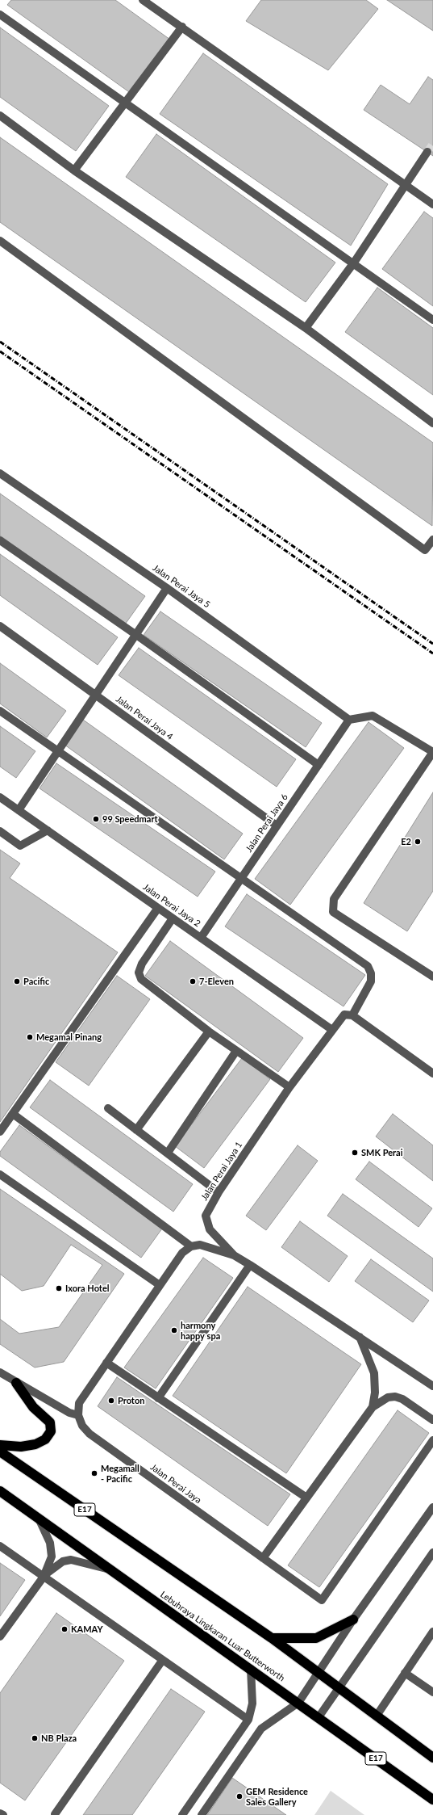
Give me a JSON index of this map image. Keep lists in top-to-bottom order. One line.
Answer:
{"streets":{"highway":["E17","Lebuhraya Lingkaran Luar Butterworth"],"street":["Jalan Perai Jaya 5","Jalan Perai Jaya 4","Jalan Perai Jaya 6","Jalan Perai Jaya 2","Jalan Perai Jaya 1","Jalan Perai Jaya"]},"crossings":[["Jalan Perai Jaya 5","Jalan Perai Jaya 6"],["Jalan Perai Jaya 4","Jalan Perai Jaya 6"],["Jalan Perai Jaya 6","Jalan Perai Jaya 2"],["Jalan Perai Jaya 2","Jalan Perai Jaya 1"]],"places":["99 Speedmart","E2","Pacific","7-Eleven","Megamal Pinang","SMK Perai","Ixora Hotel","harmony happy spa","Proton","Megamall - Pacific","KAMAY","NB Plaza","GEM Residence Sales Gallery"]}
